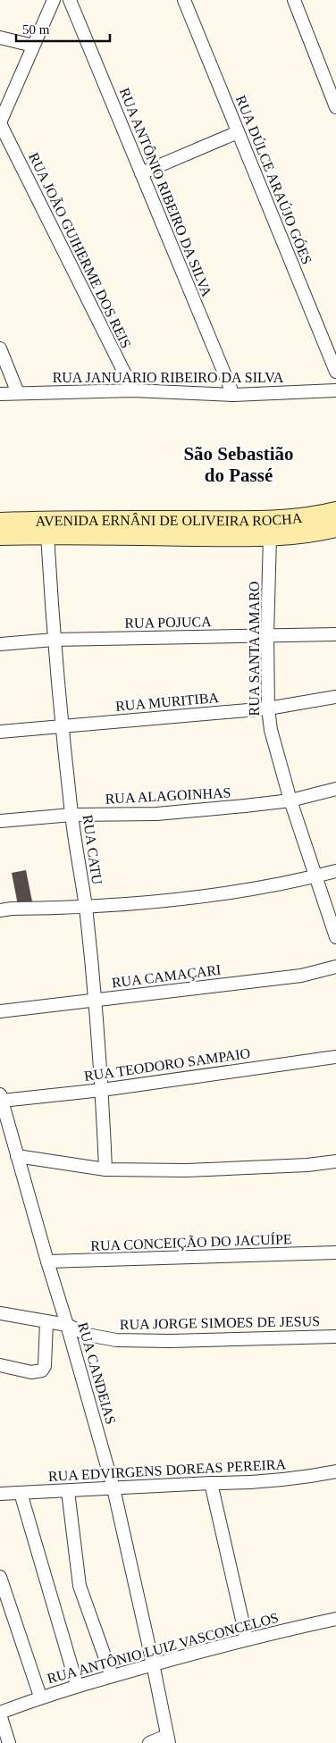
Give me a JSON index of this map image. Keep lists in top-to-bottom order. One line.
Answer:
{"streets":{"main road":["AVENIDA ERNÂNI DE OLIVEIRA ROCHA"],"street":["RUA DÚLCE ARAÚJO GÓES","RUA ANTÔNIO RIBEIRO DA SILVA","RUA JOÃO GUIHERME DOS REIS","RUA JANUARIO RIBEIRO DA SILVA","RUA POJUCA","RUA SANTA AMARO","RUA MURITIBA","RUA ALAGOINHAS","RUA CATU","RUA CAMAÇARI","RUA TEODORO SAMPAIO","RUA CONCEIÇÃO DO JACUÍPE","RUA JORGE SIMOES DE JESUS","RUA CANDEIAS","RUA EDVIRGENS DOREAS PEREIRA","RUA ANTÔNIO LUIZ VASCONCELOS"]},"crossings":[["RUA ANTÔNIO RIBEIRO DA SILVA","RUA JANUARIO RIBEIRO DA SILVA"],["RUA JOÃO GUIHERME DOS REIS","RUA JANUARIO RIBEIRO DA SILVA"],["AVENIDA ERNÂNI DE OLIVEIRA ROCHA","RUA SANTA AMARO"],["AVENIDA ERNÂNI DE OLIVEIRA ROCHA","RUA CATU"],["RUA POJUCA","RUA SANTA AMARO"],["RUA POJUCA","RUA CATU"],["RUA SANTA AMARO","RUA MURITIBA"],["RUA SANTA AMARO","RUA ALAGOINHAS"],["RUA MURITIBA","RUA CATU"],["RUA ALAGOINHAS","RUA CATU"],["RUA CATU","RUA CAMAÇARI"],["RUA CATU","RUA TEODORO SAMPAIO"],["RUA TEODORO SAMPAIO","RUA CANDEIAS"],["RUA CONCEIÇÃO DO JACUÍPE","RUA CANDEIAS"],["RUA JORGE SIMOES DE JESUS","RUA CANDEIAS"],["RUA CANDEIAS","RUA EDVIRGENS DOREAS PEREIRA"],["RUA CANDEIAS","RUA ANTÔNIO LUIZ VASCONCELOS"]],"districts":["São Sebastião do Passé"],"scale_bar":"50 m"}
